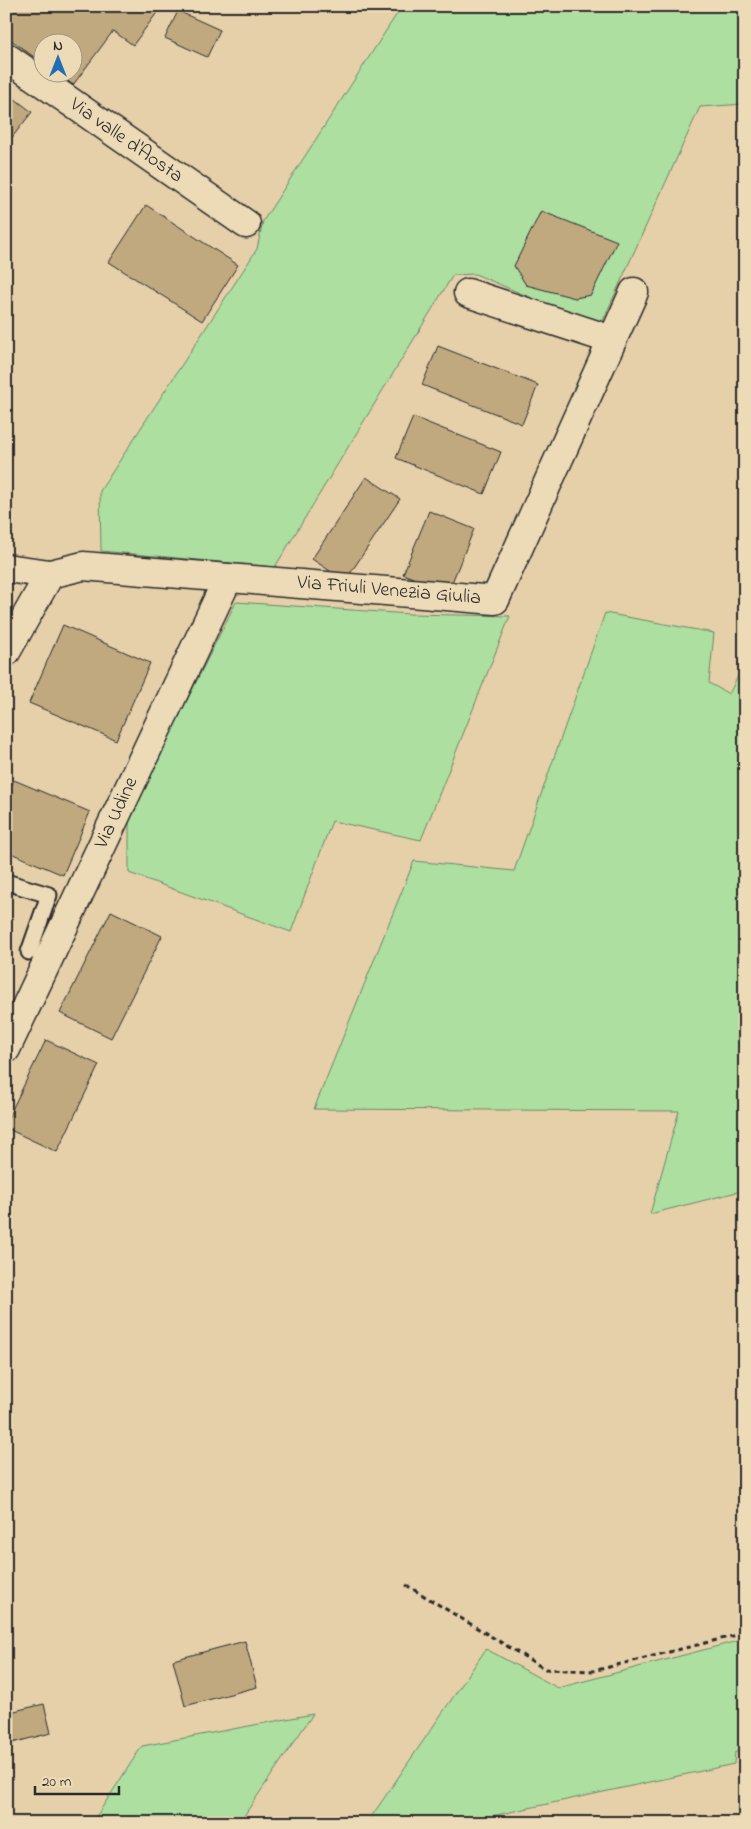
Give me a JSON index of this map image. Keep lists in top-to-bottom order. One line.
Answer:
{"streets":{"street":["Via valle d'Aosta","Via Friuli Venezia Giulia","Via Udine"]},"crossings":[["Via Friuli Venezia Giulia","Via Udine"]],"scale_bar":"20 m","north":"top"}
